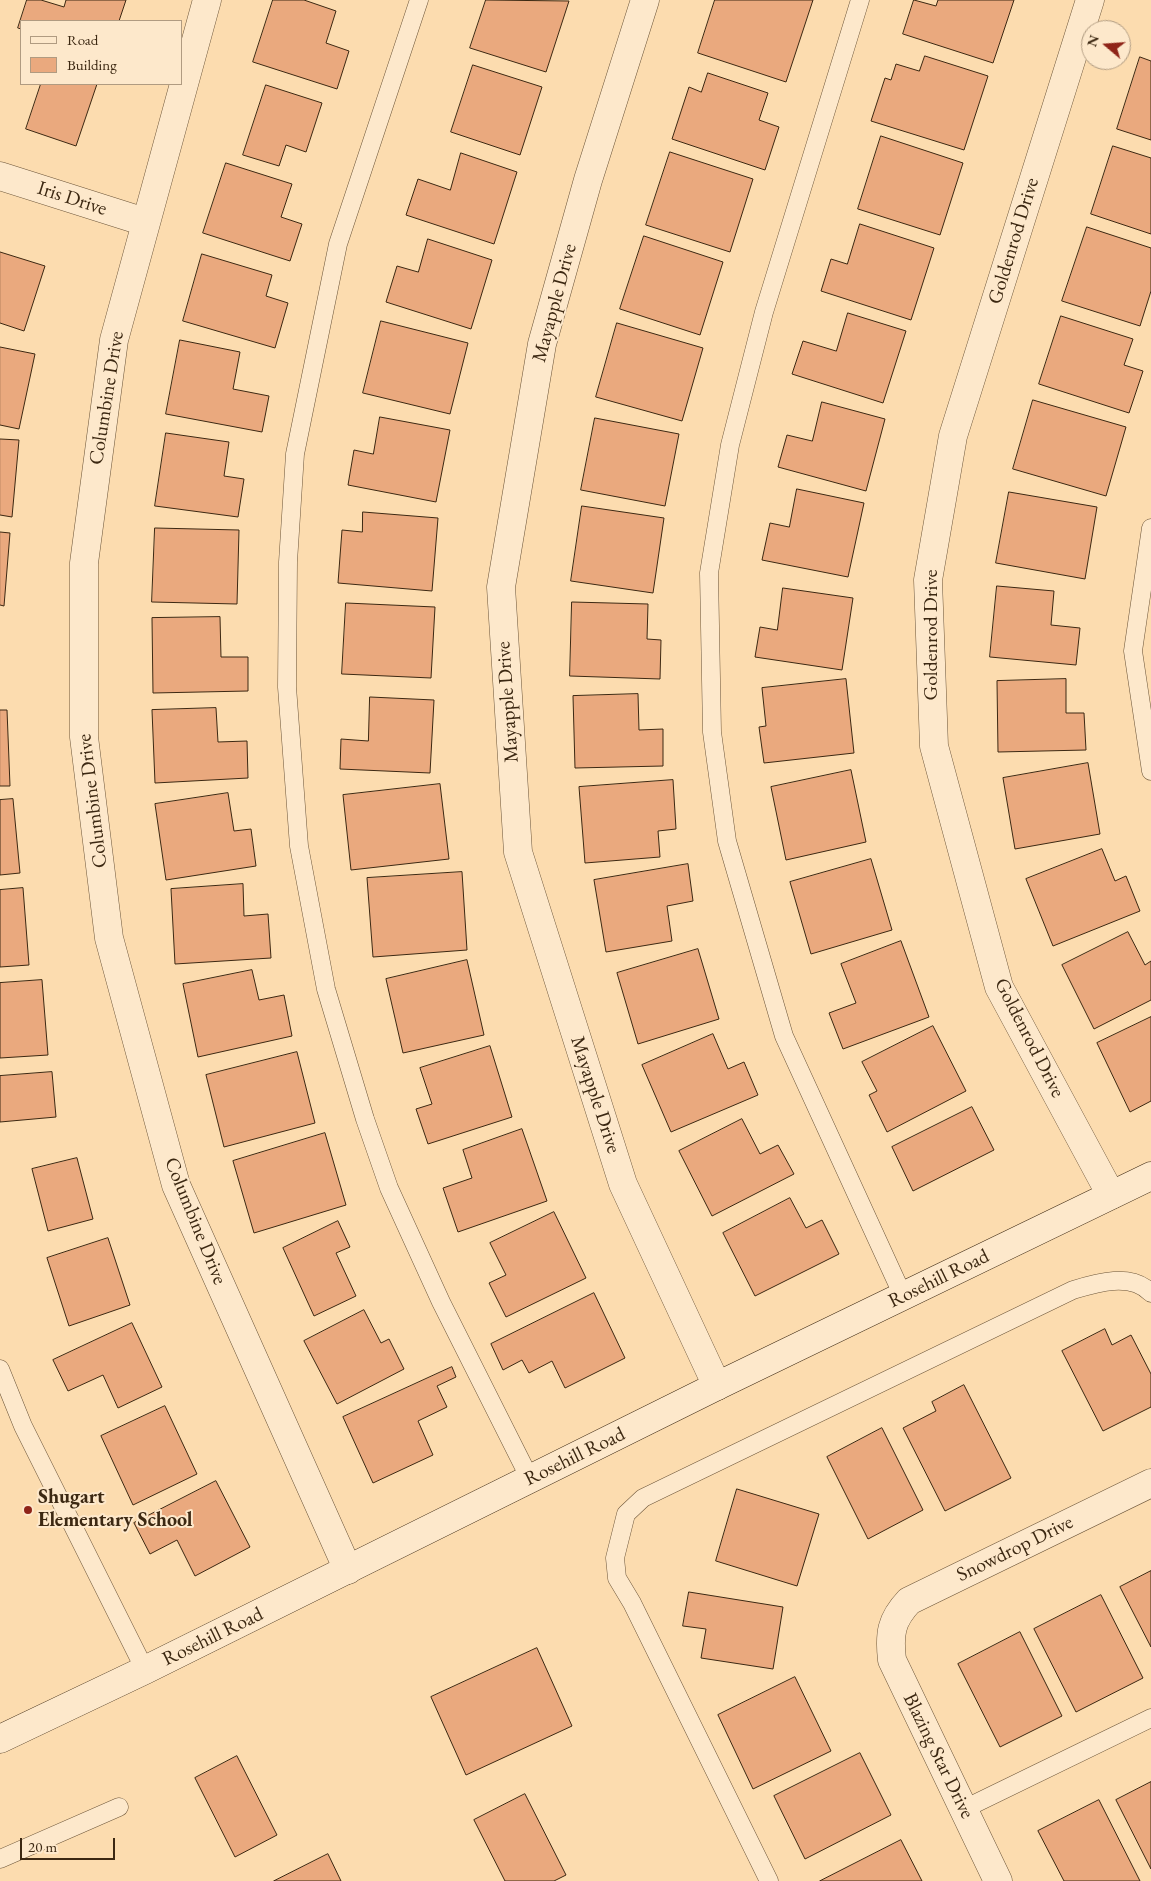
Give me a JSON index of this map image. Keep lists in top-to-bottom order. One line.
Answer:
{"streets":{"street":["Iris Drive","Goldenrod Drive","Mayapple Drive","Columbine Drive","Rosehill Road","Snowdrop Drive","Blazing Star Drive"]},"crossings":[["Iris Drive","Columbine Drive"],["Goldenrod Drive","Rosehill Road"],["Mayapple Drive","Rosehill Road"],["Columbine Drive","Rosehill Road"],["Snowdrop Drive","Blazing Star Drive"]],"places":["Shugart Elementary School"],"legend":["Road","Building"],"scale_bar":"20 m","north":"left"}
